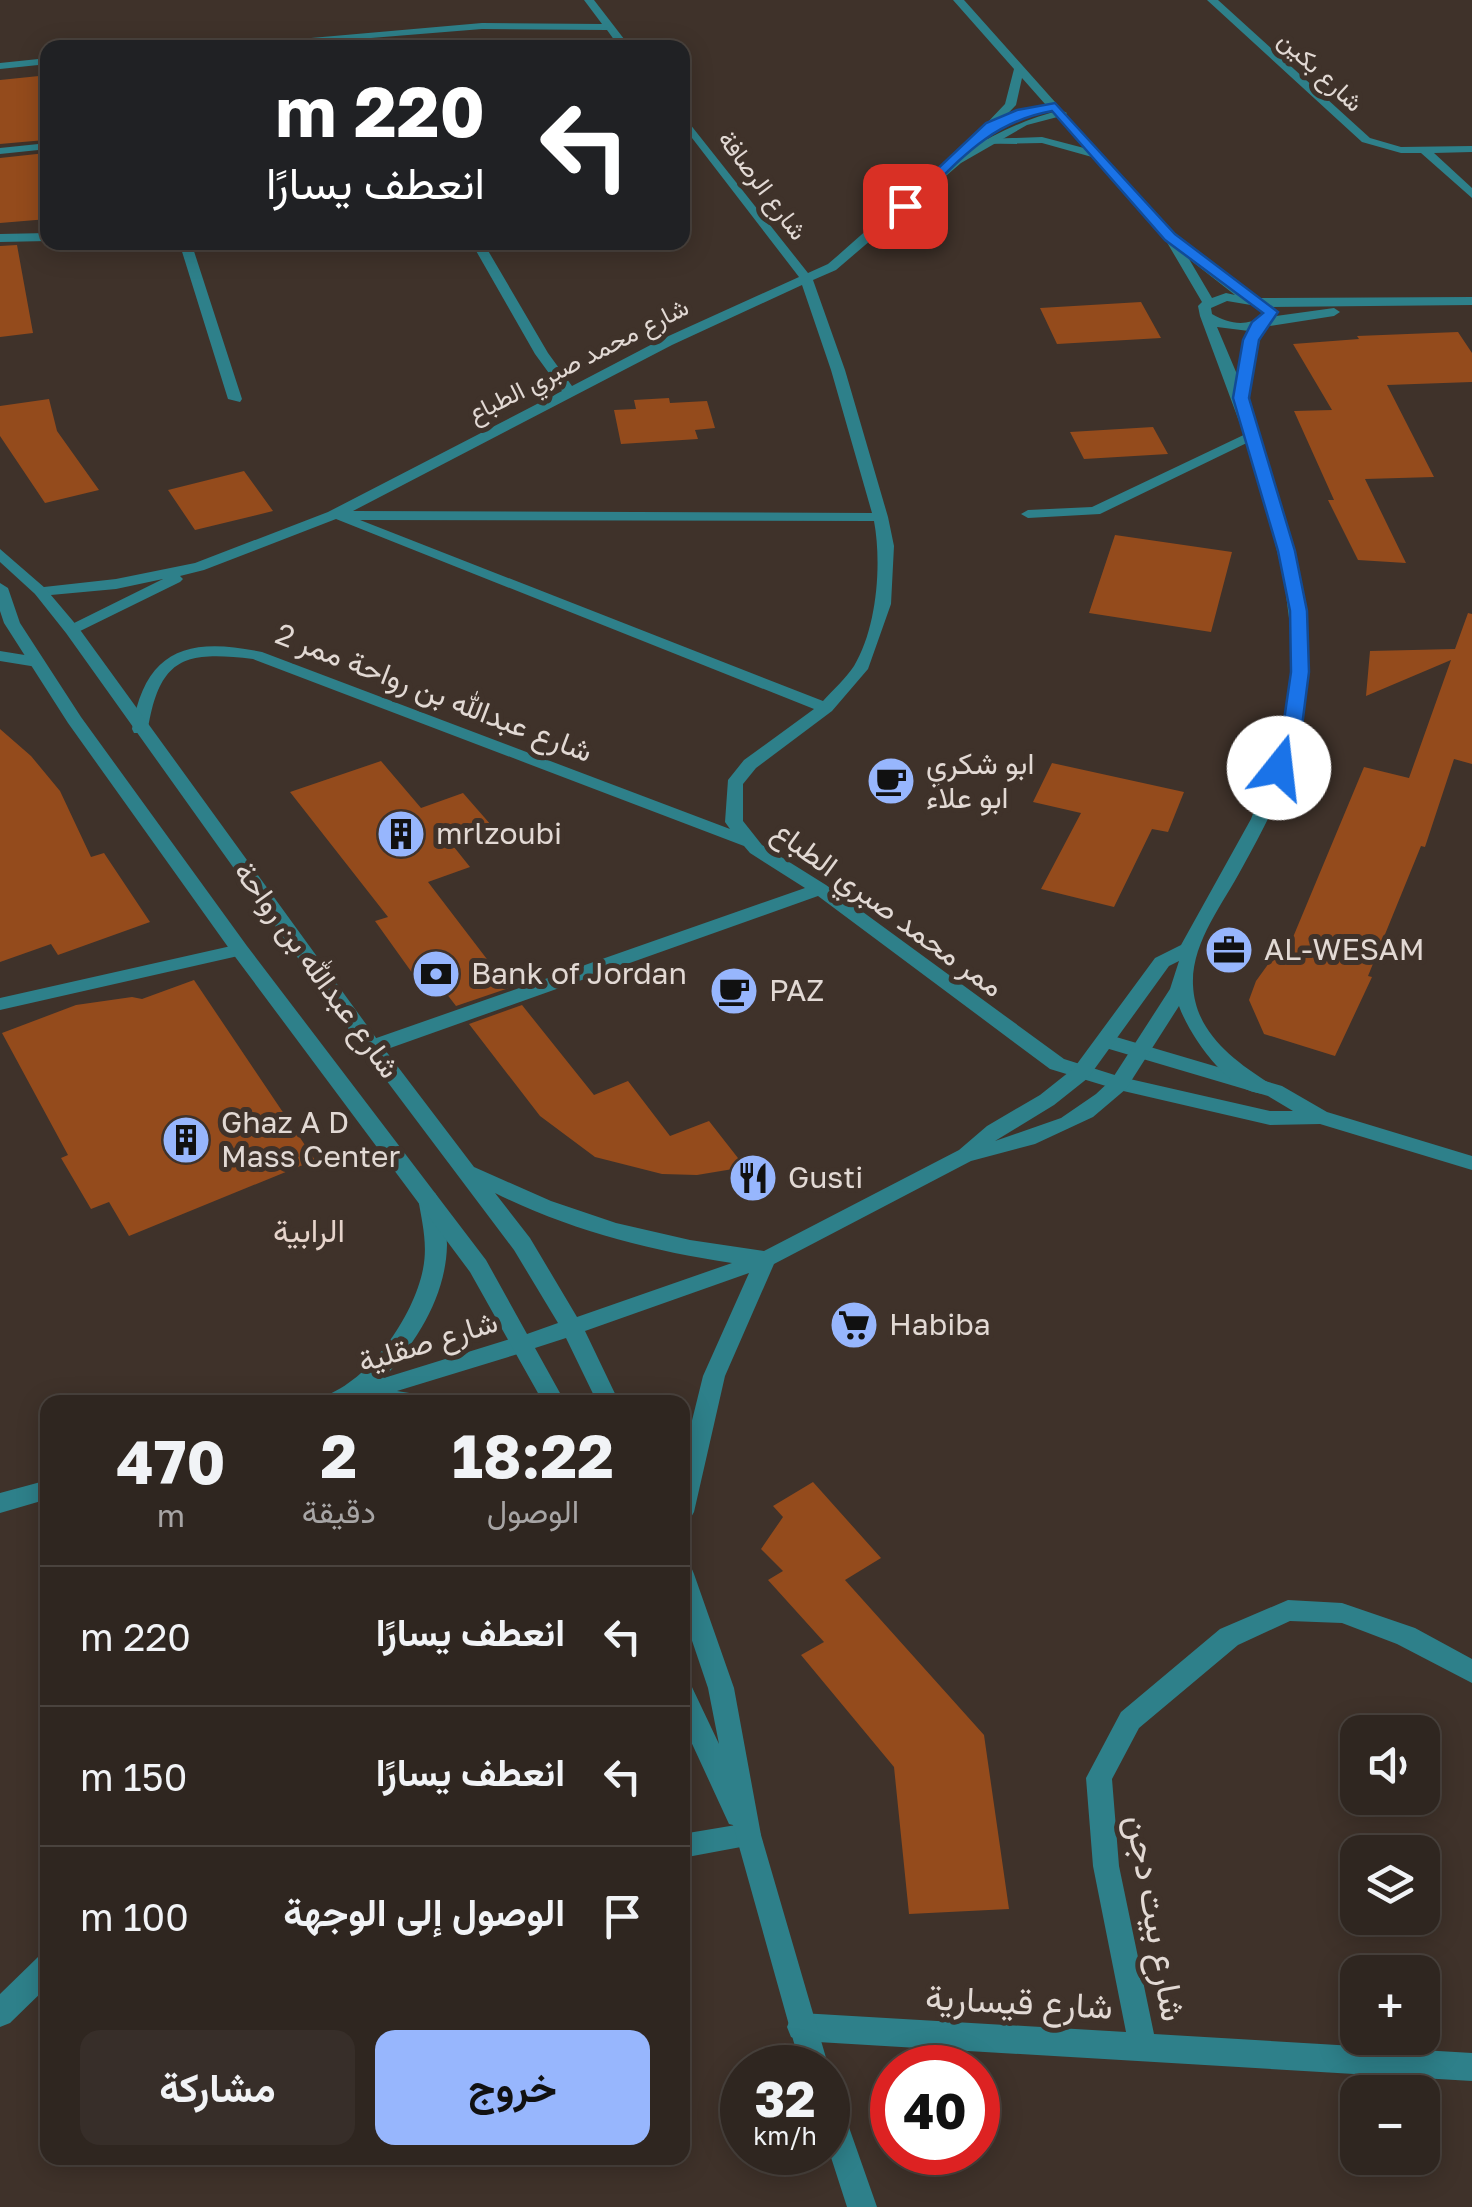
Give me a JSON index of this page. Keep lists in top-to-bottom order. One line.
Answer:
{"streets":{"street":["شارع بكين","شارع الرصافة","شارع محمد صبري الطباع","شارع عبدالله بن رواحة ممر 2","ممر محمد صبري الطباع","شارع عبدالله بن رواحة","شارع صقلية","شارع بيت دجن","شارع قيسارية"]},"crossings":[["شارع الرصافة","شارع محمد صبري الطباع"],["شارع الرصافة","ممر محمد صبري الطباع"],["شارع محمد صبري الطباع","ممر محمد صبري الطباع"],["شارع محمد صبري الطباع","شارع عبدالله بن رواحة"],["شارع عبدالله بن رواحة ممر 2","ممر محمد صبري الطباع"],["شارع عبدالله بن رواحة ممر 2","شارع عبدالله بن رواحة"],["شارع عبدالله بن رواحة","شارع صقلية"],["شارع بيت دجن","شارع قيسارية"]],"districts":["الرابية"],"places":{"cafe":["ابو شكري ابو علاء","PAZ"],"building":["mrlzoubi","Ghaz A D Mass Center"],"office":["AL-WESAM"],"bank":["Bank of Jordan"],"restaurant":["Gusti"],"supermarket":["Habiba"]},"page":{"turn":["220 m","انعطف يسارًا"],"eta":["18:22","الوصول","2","دقيقة","470","m"],"list":[{"name":"انعطف يسارًا","value":"220 m"},{"name":"انعطف يسارًا","value":"150 m"},{"name":"الوصول إلى الوجهة","value":"100 m"}],"map_buttons":["+","−"],"buttons":["خروج","مشاركة"],"speed":"32 km/h","limit":"40"}}
